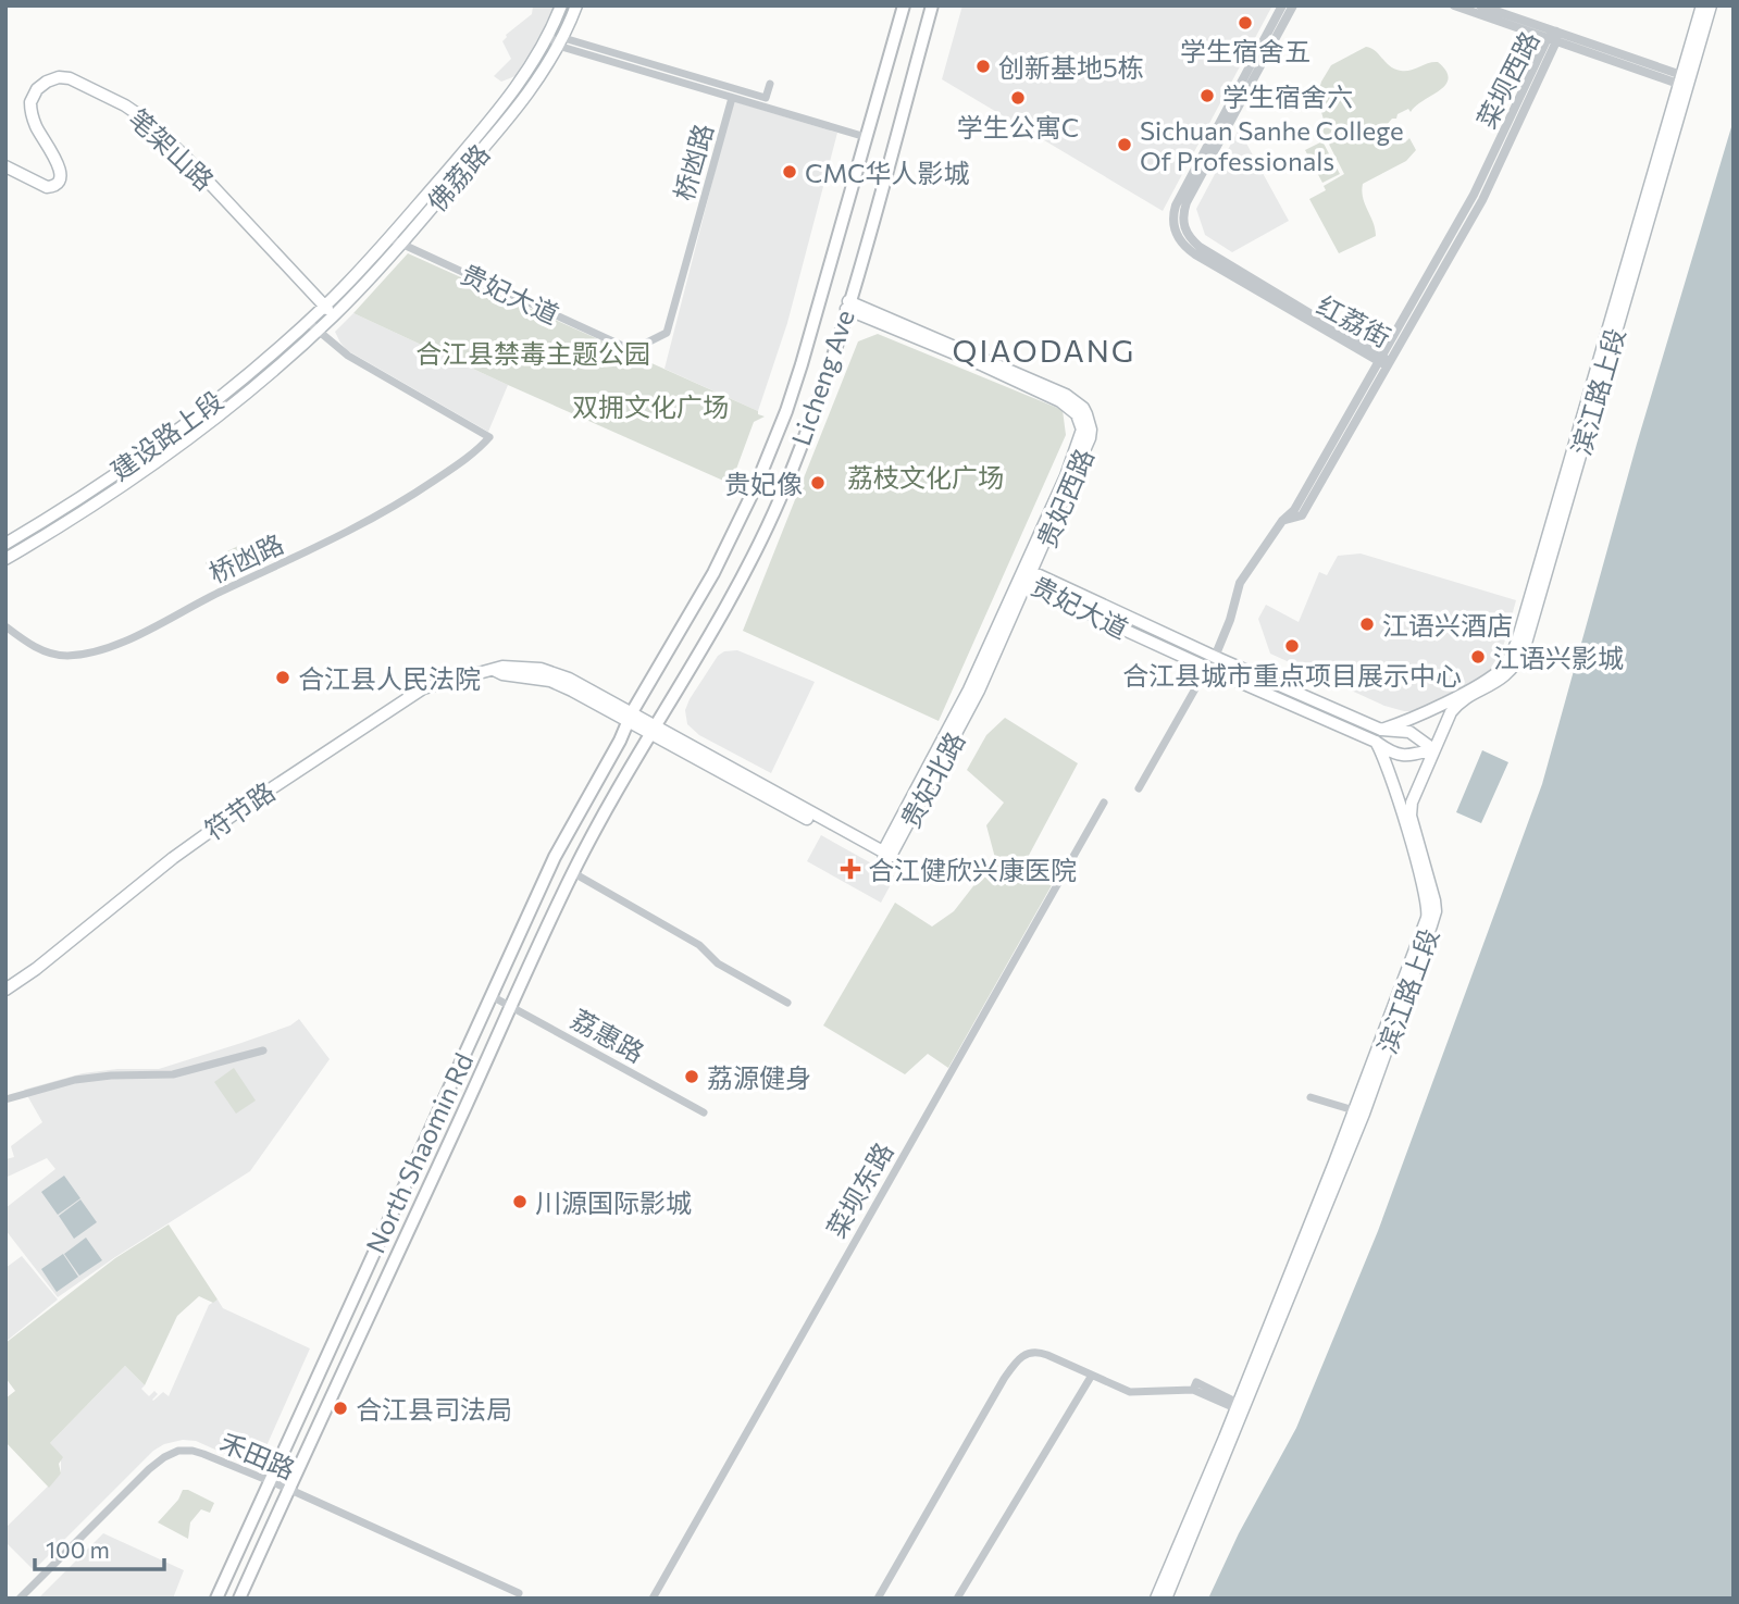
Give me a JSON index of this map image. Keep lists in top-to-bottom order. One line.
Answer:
{"streets":{"main road":["笔架山路","佛荔路","贵妃大道","Licheng Ave","滨江路上段","建设路上段","贵妃西路","贵妃北路","符节路","North Shaomin Rd"],"street":["菜坝西路","桥凼路","红荔街","荔惠路","菜坝东路","禾田路"]},"crossings":[["菜坝西路","贵妃大道"],["菜坝西路","红荔街"],["笔架山路","佛荔路"],["桥凼路","佛荔路"],["桥凼路","贵妃大道"],["桥凼路","建设路上段"],["佛荔路","贵妃大道"],["佛荔路","建设路上段"],["贵妃大道","滨江路上段"],["贵妃大道","贵妃西路"],["贵妃大道","贵妃北路"],["Licheng Ave","贵妃西路"],["Licheng Ave","符节路"],["Licheng Ave","North Shaomin Rd"],["贵妃西路","贵妃北路"],["贵妃北路","符节路"],["符节路","North Shaomin Rd"],["荔惠路","North Shaomin Rd"],["North Shaomin Rd","禾田路"]],"districts":["QIAODANG"],"parks":["合江县禁毒主题公园","双拥文化广场","荔枝文化广场"],"places":{"other":["学生宿舍五","创新基地5栋","学生宿舍六","学生公寓C","Sichuan Sanhe College Of Professionals","CMC华人影城","贵妃像","江语兴酒店","合江县城市重点项目展示中心","江语兴影城","合江县人民法院","荔源健身","川源国际影城","合江县司法局"],"health":["合江健欣兴康医院"]},"scale_bar":"100 m"}
